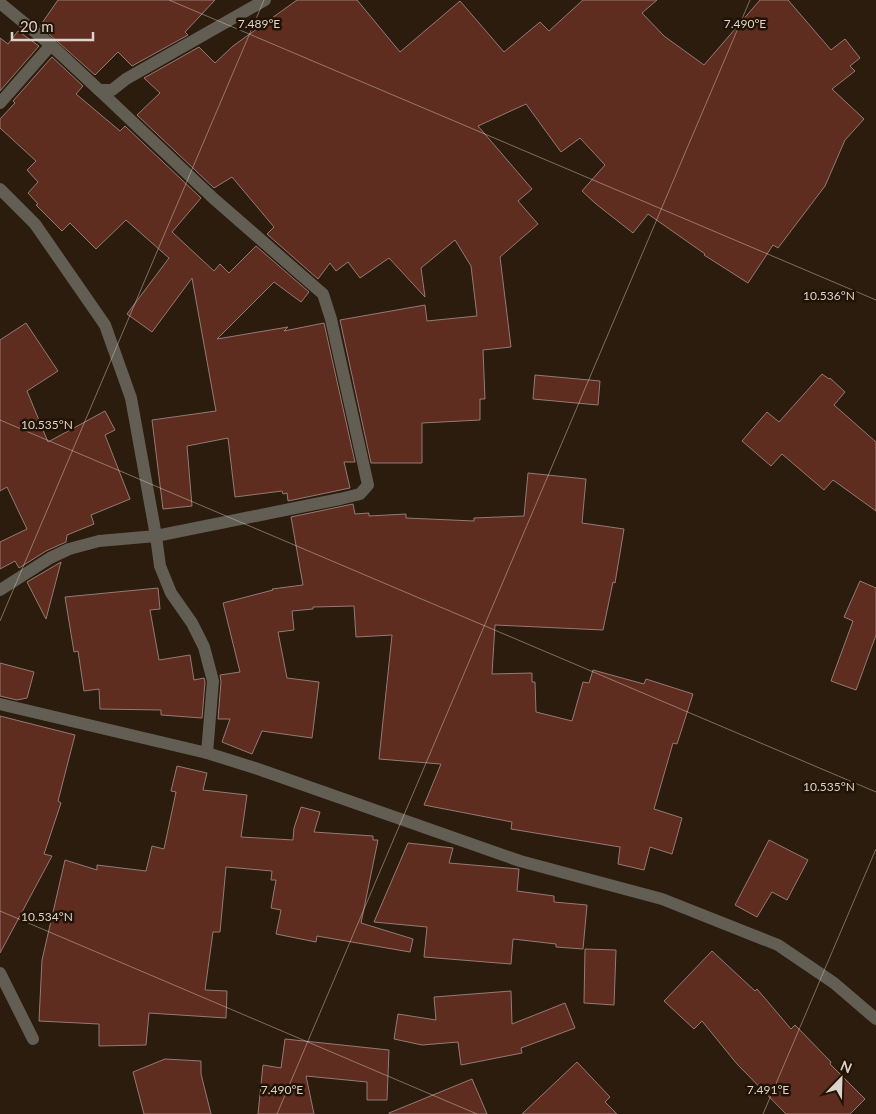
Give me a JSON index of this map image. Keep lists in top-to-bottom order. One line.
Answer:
{"scale_bar":"20 m","north":"top right","coordinates":["7.489°E","7.490°E","10.536°N","10.535°N","10.534°N","7.491°E"]}
